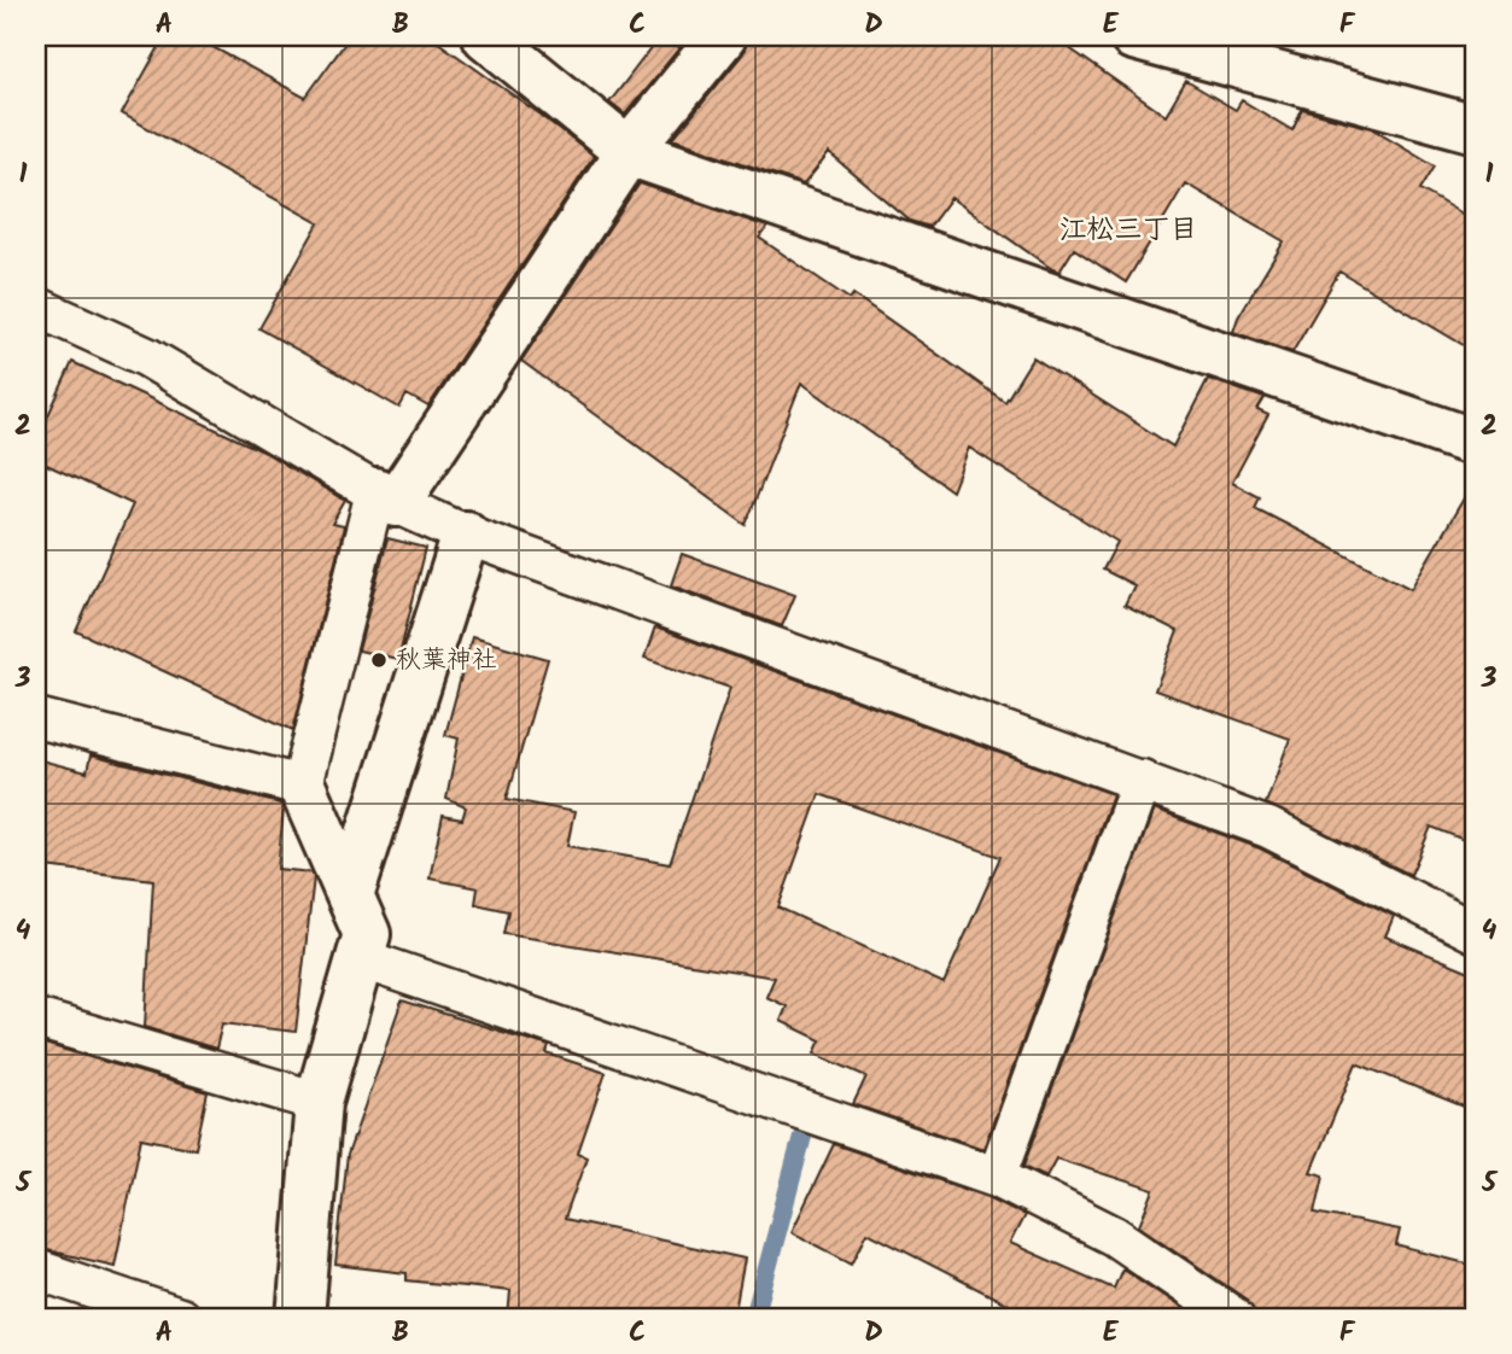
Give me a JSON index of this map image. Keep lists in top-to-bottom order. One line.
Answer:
{"districts":["江松三丁目"],"places":["秋葉神社"],"grid":{"columns":["A","B","C","D","E","F"],"rows":["1","2","3","4","5"]}}
